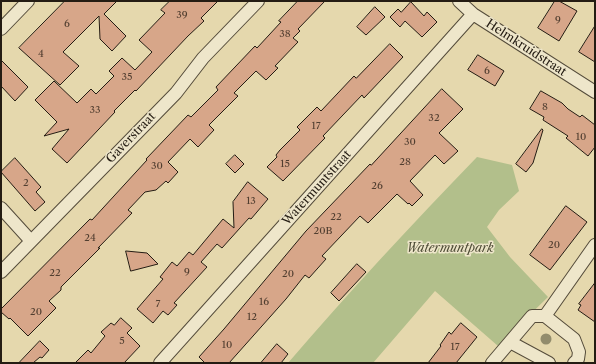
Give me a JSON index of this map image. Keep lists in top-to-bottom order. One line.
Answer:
{"streets":{"street":["Helmkruidstraat","Gaverstraat","Watermuntstraat"]},"crossings":[["Helmkruidstraat","Watermuntstraat"]],"parks":["Watermuntpark"],"house_numbers":["39","9","6","38","4","6","35","8","33","32","17","10","30","28","15","30","2","26","13","22","20B","24","20","9","22","20","16","7","20","12","5","10","17"]}
